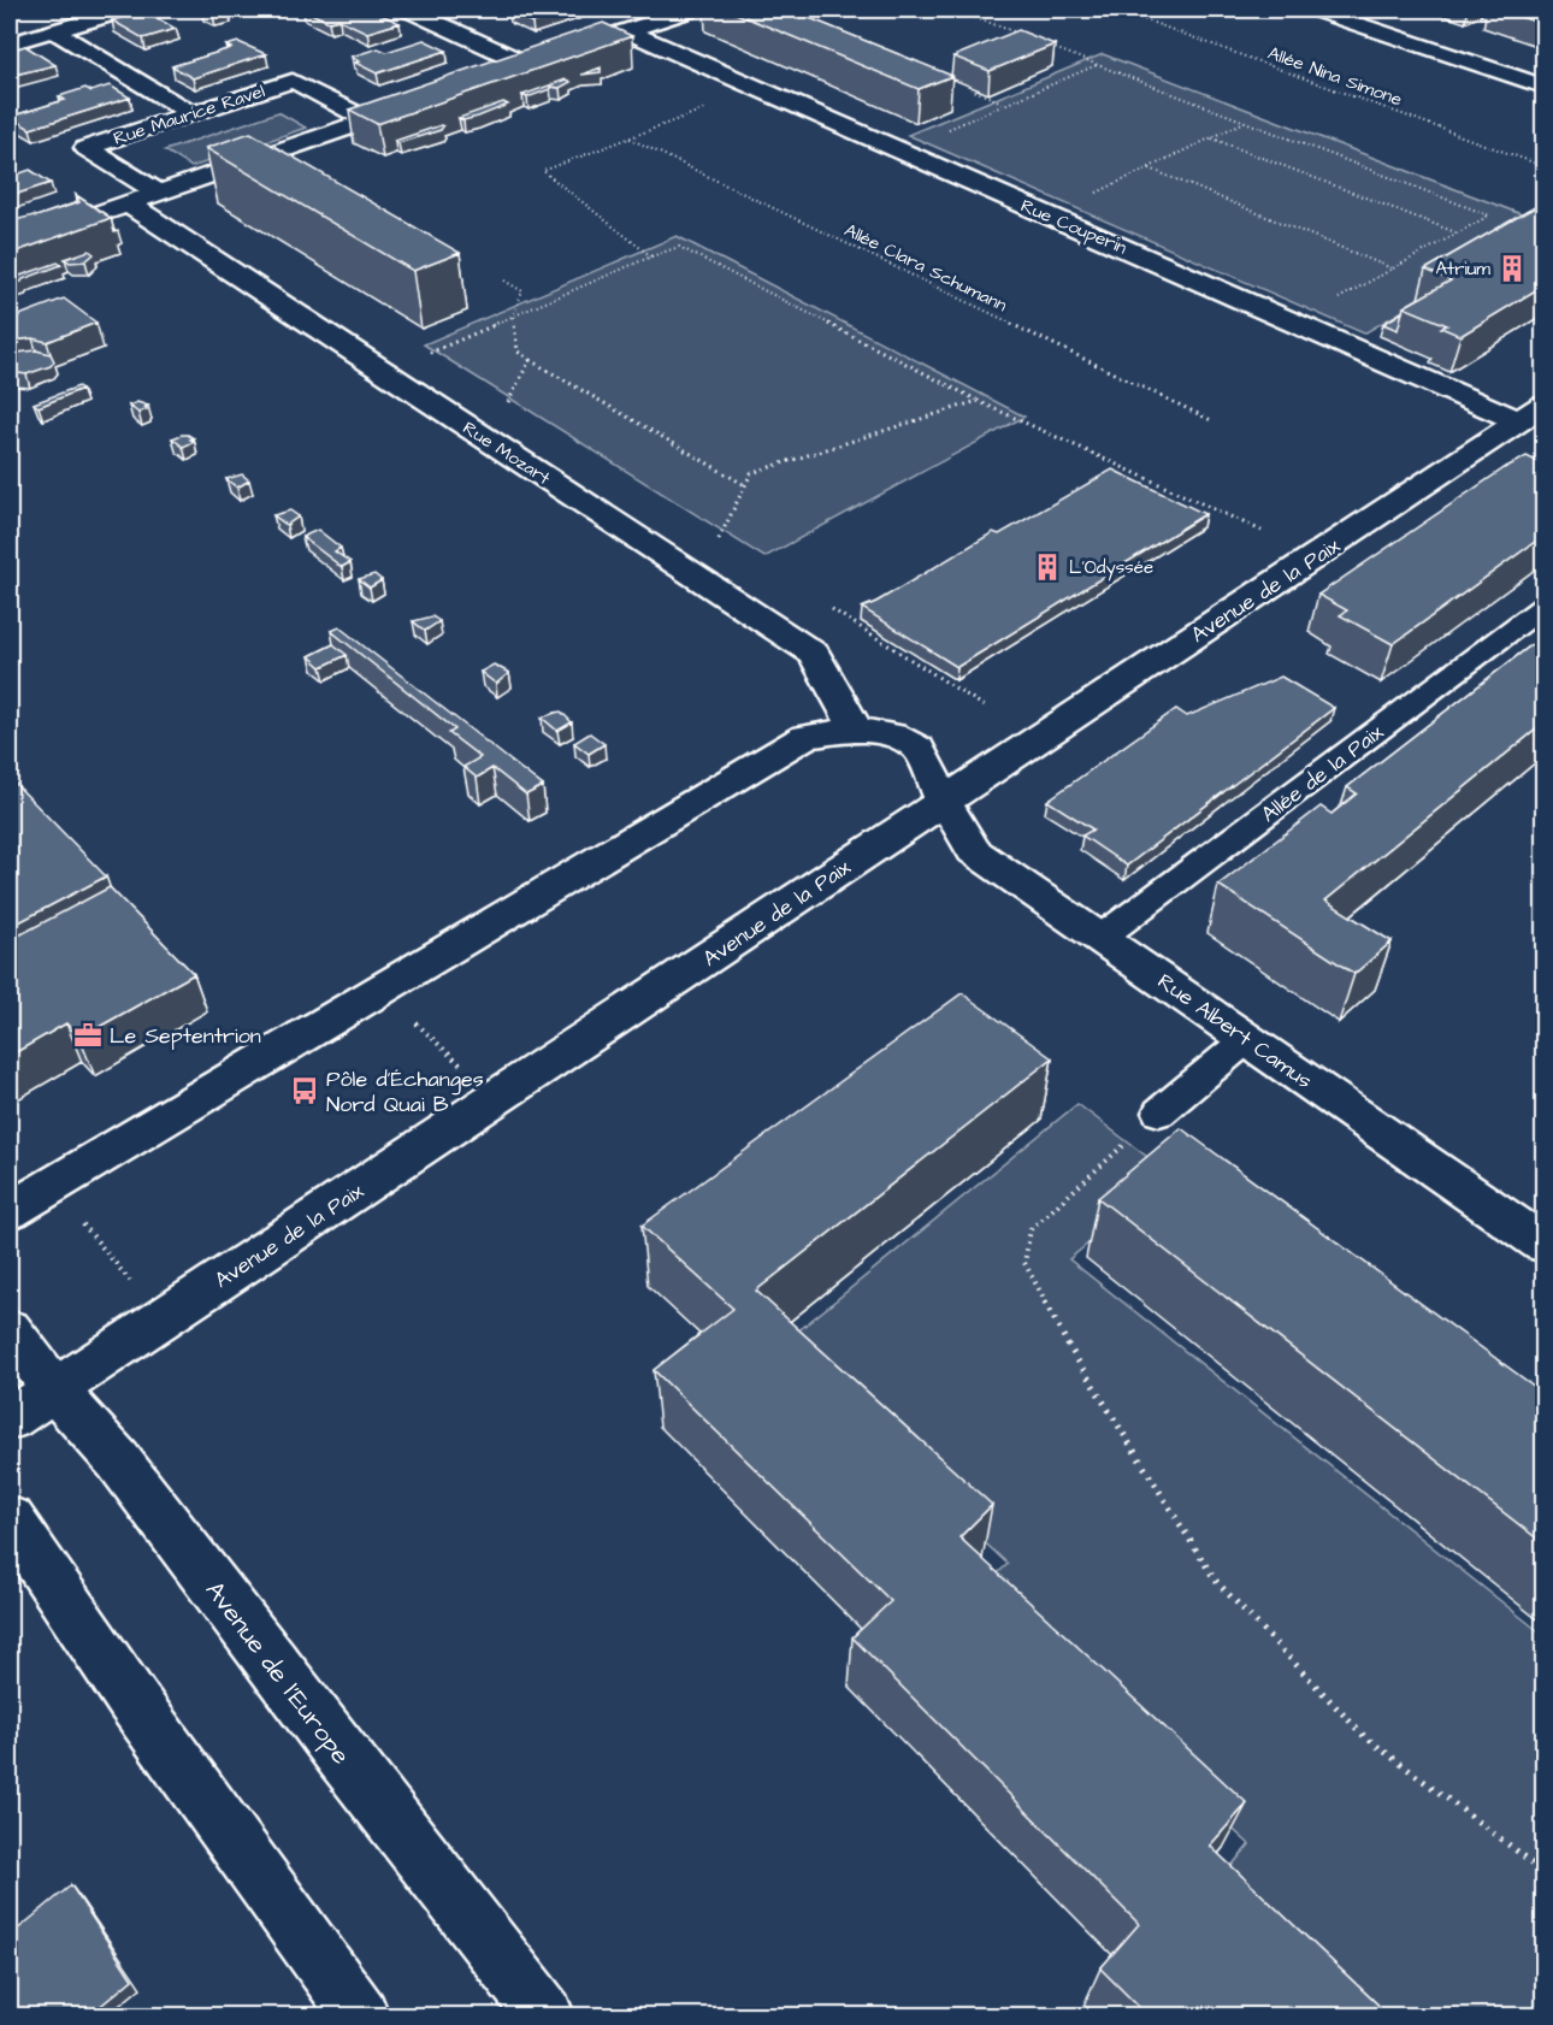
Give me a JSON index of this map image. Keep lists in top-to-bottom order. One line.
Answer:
{"streets":{"street":["Rue Maurice Ravel","Rue Couperin","Rue Mozart","Avenue de la Paix","Rue Albert Camus","Avenue de l'Europe"],"lane":["Allée de la Paix"],"path":["Allée Nina Simone","Allée Clara Schumann"]},"crossings":[["Rue Couperin","Avenue de la Paix"],["Rue Mozart","Rue Albert Camus"],["Avenue de la Paix","Rue Albert Camus"],["Avenue de la Paix","Avenue de l'Europe"],["Allée de la Paix","Rue Albert Camus"]],"places":{"building":["Atrium","L'Odyssée"],"office":["Le Septentrion"],"bus stop":["Pôle d'Échanges Nord Quai B"]}}
